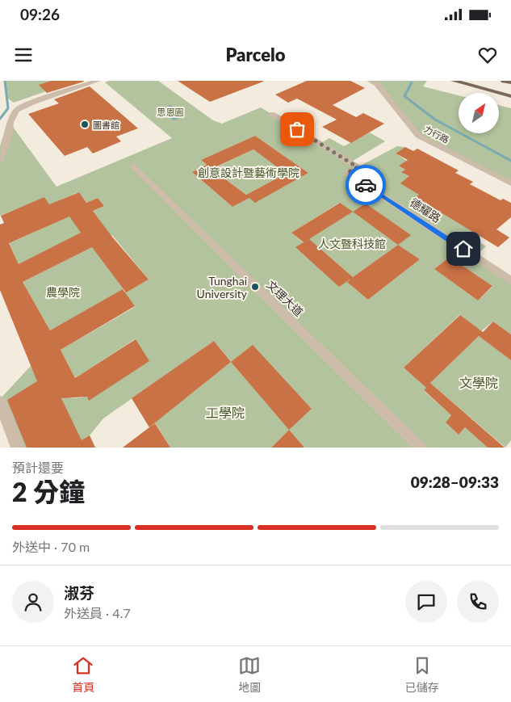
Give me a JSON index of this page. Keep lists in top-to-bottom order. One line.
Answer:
{"streets":{"street":["力行路","德耀路","文理大道"]},"parks":["思恩園","創意設計暨藝術學院","人文暨科技館","農學院","文學院","工學院"],"places":["圖書館","Tunghai University"],"north":"top right","page":{"status":"09:26","header":"Parcelo","heading":["2 分鐘","預計還要","09:28–09:33"],"panel":["淑芬","外送員 · 4.7"],"bar":"外送中 · 70 m","tabs":["首頁","地圖","已儲存"]}}
